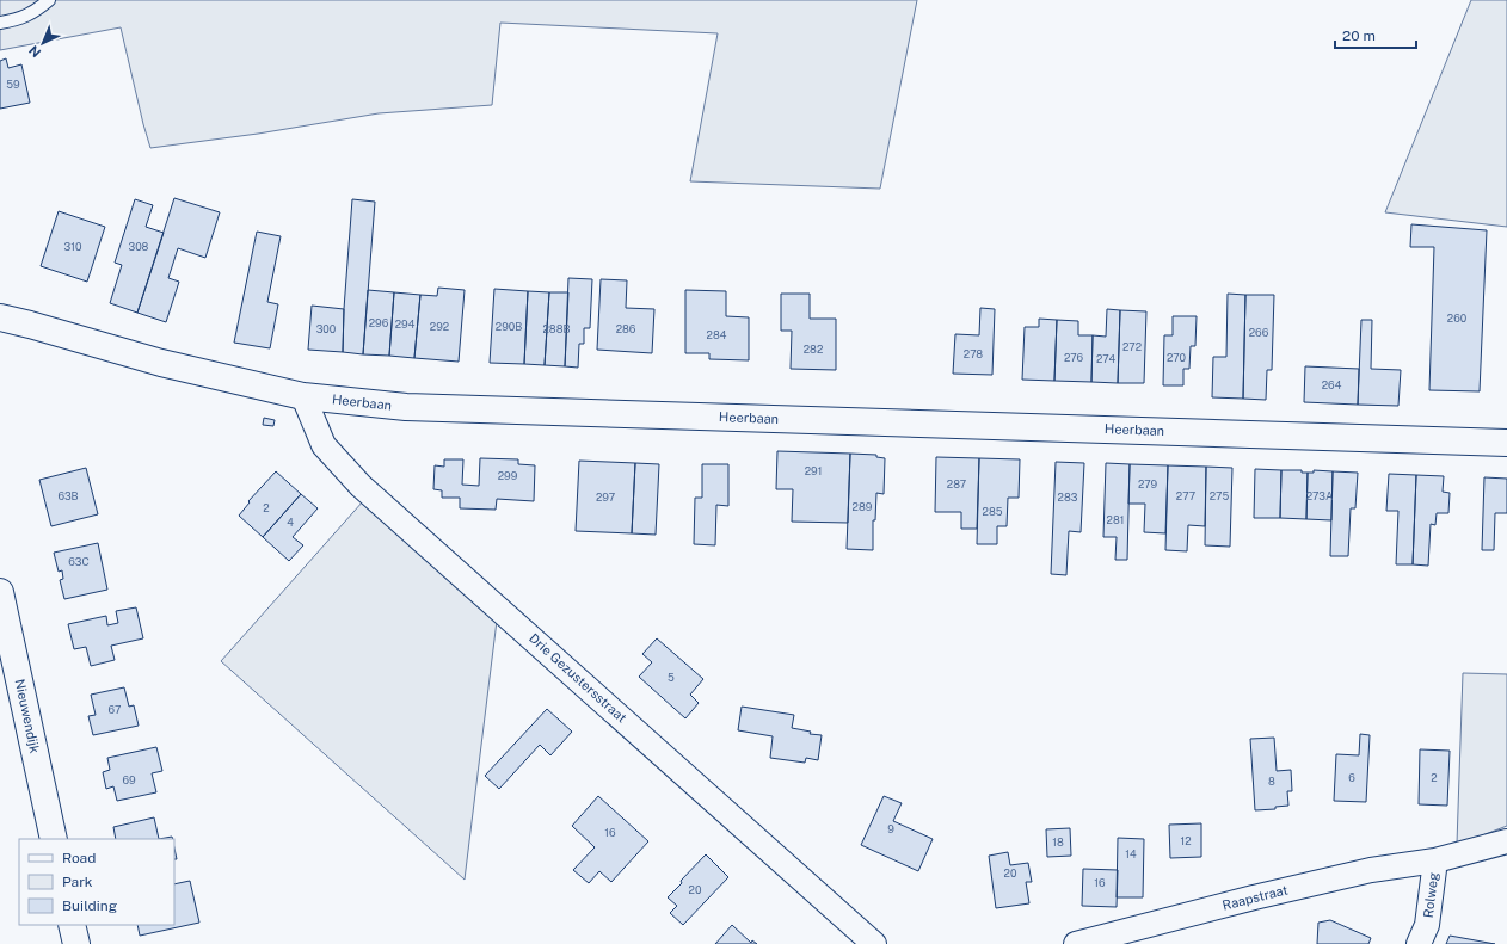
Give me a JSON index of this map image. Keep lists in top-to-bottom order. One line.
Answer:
{"streets":{"street":["Heerbaan","Drie Gezustersstraat","Nieuwendijk","Rolweg","Raapstraat"]},"crossings":[["Heerbaan","Drie Gezustersstraat"],["Rolweg","Raapstraat"]],"house_numbers":["59","310","308","260","296","294","292","290B","300","288B","286","266","284","272","282","278","276","270","274","264","291","299","287","279","63B","277","275","273A","297","283","289","2","285","281","4","63C","5","67","6","2","69","8","9","16","12","18","14","20","16","20"],"legend":["Road","Park","Building"],"scale_bar":"20 m","north":"bottom left"}
